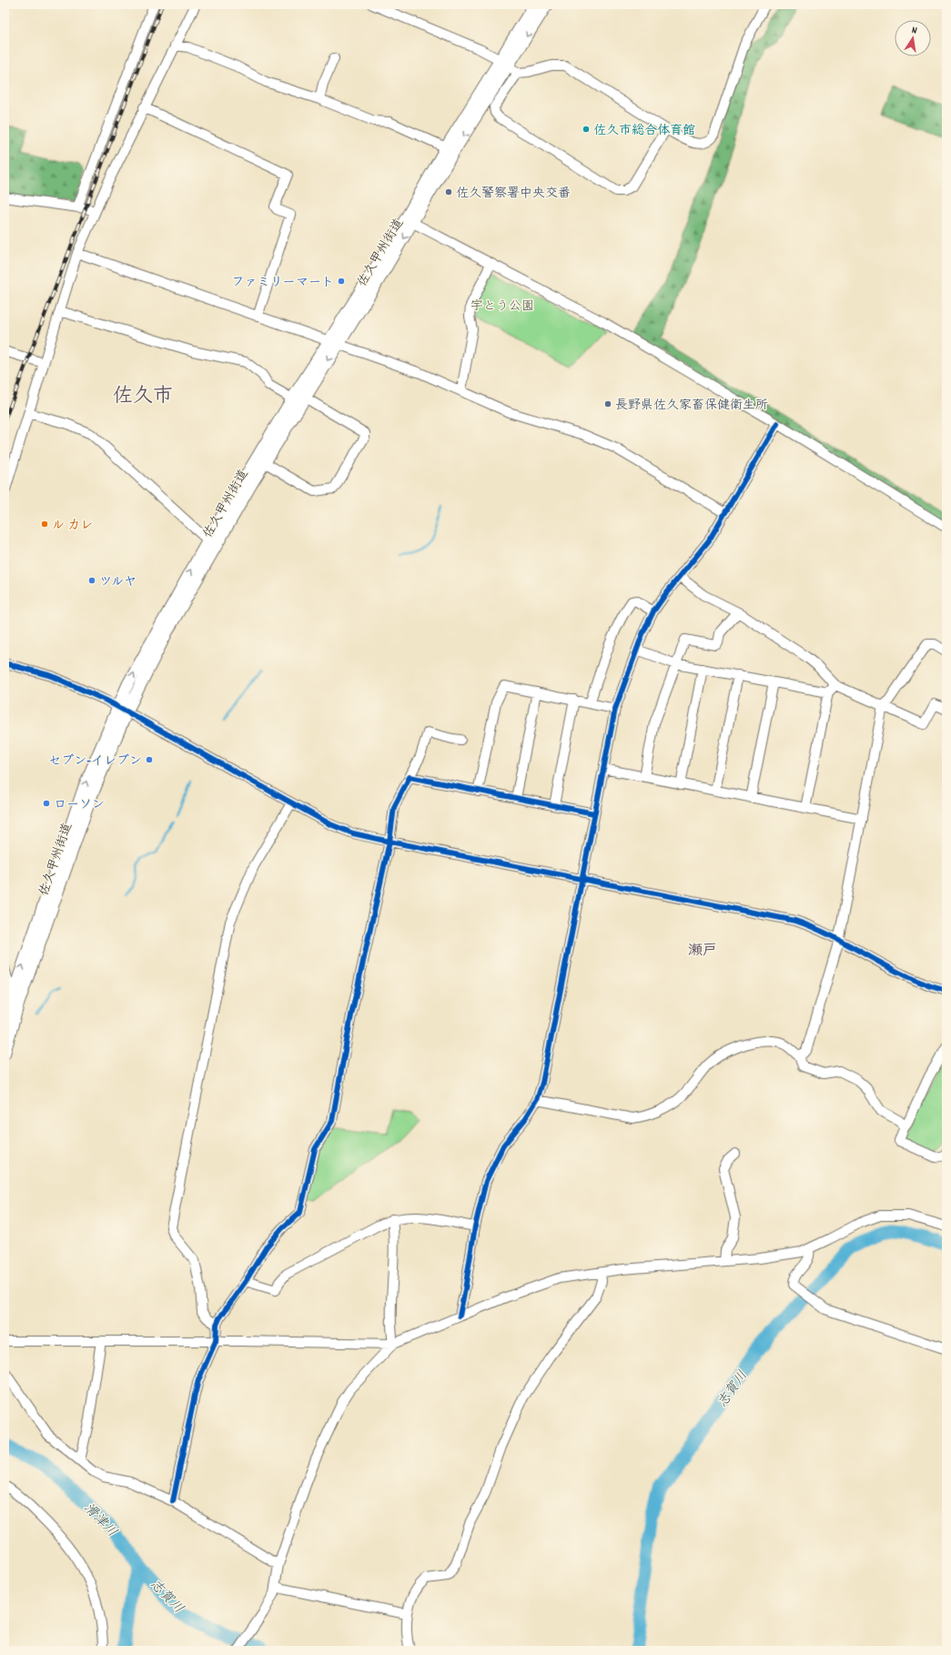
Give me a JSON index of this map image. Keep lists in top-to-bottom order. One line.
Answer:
{"streets":{"main road":["佐久甲州街道"]},"districts":["佐久市","瀬戸"],"water":["志賀川","滑津川"],"parks":["宇とう公園"],"places":["佐久市総合体育館","佐久警察署中央交番","ファミリーマート","長野県佐久家畜保健衛生所","ル カレ","ツルヤ","セブン-イレブン","ローソン"],"north":"top"}
